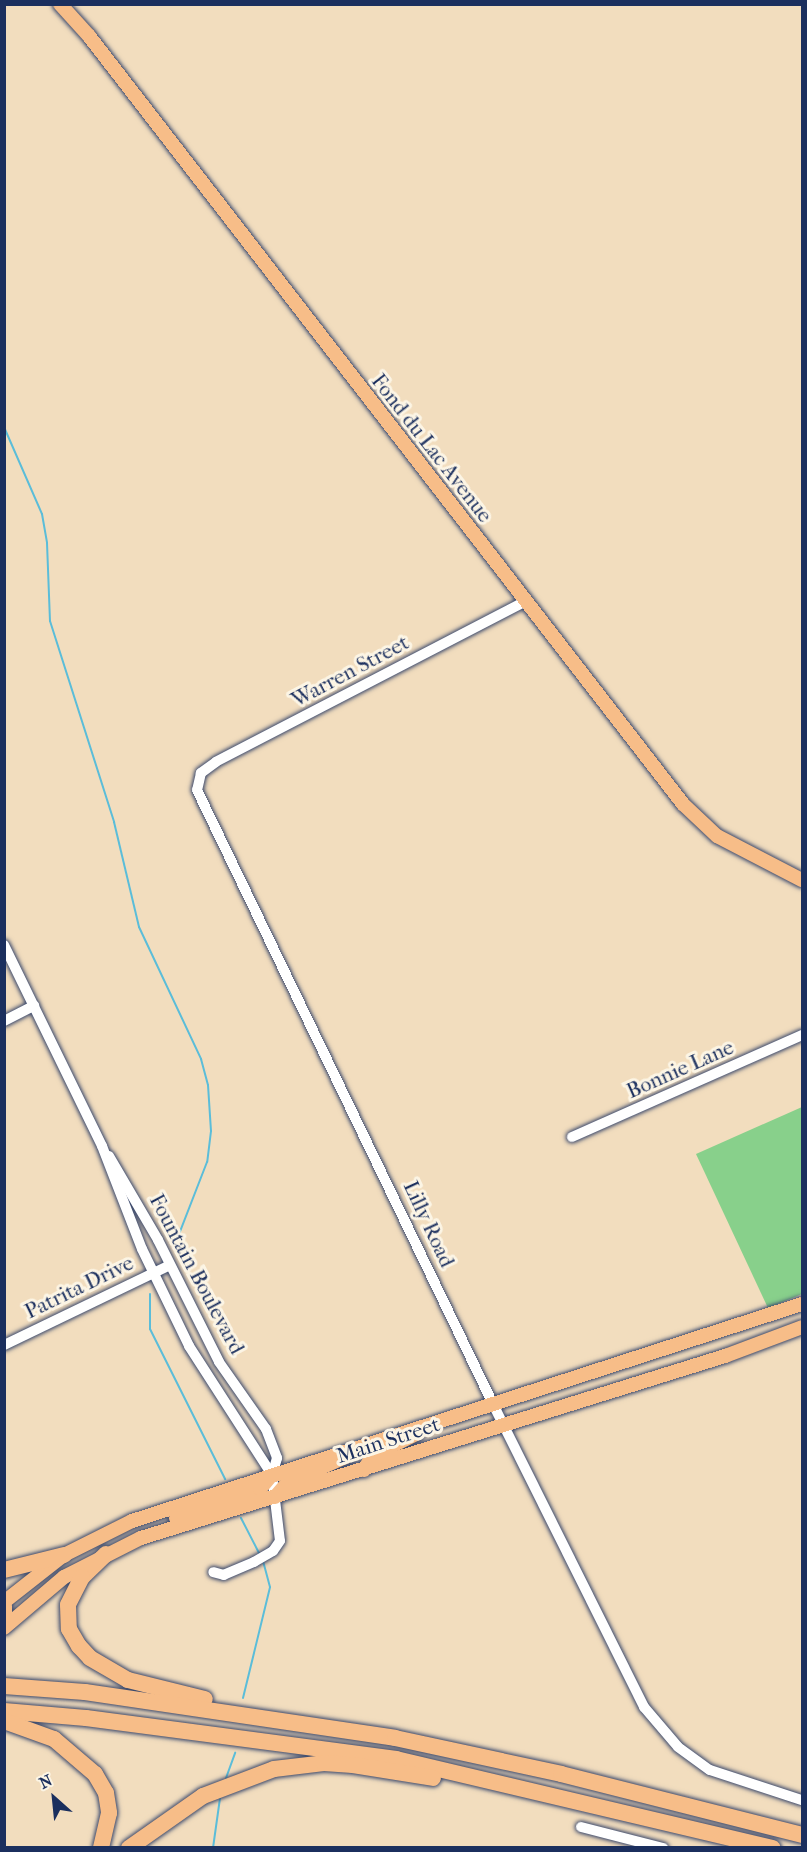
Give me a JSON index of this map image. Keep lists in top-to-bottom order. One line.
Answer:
{"streets":{"main road":["Fond du Lac Avenue","Main Street"],"street":["Warren Street","Bonnie Lane","Lilly Road","Fountain Boulevard","Patrita Drive"]},"crossings":[["Fond du Lac Avenue","Warren Street"],["Warren Street","Lilly Road"],["Lilly Road","Main Street"],["Fountain Boulevard","Patrita Drive"],["Fountain Boulevard","Main Street"]],"north":"top left"}
